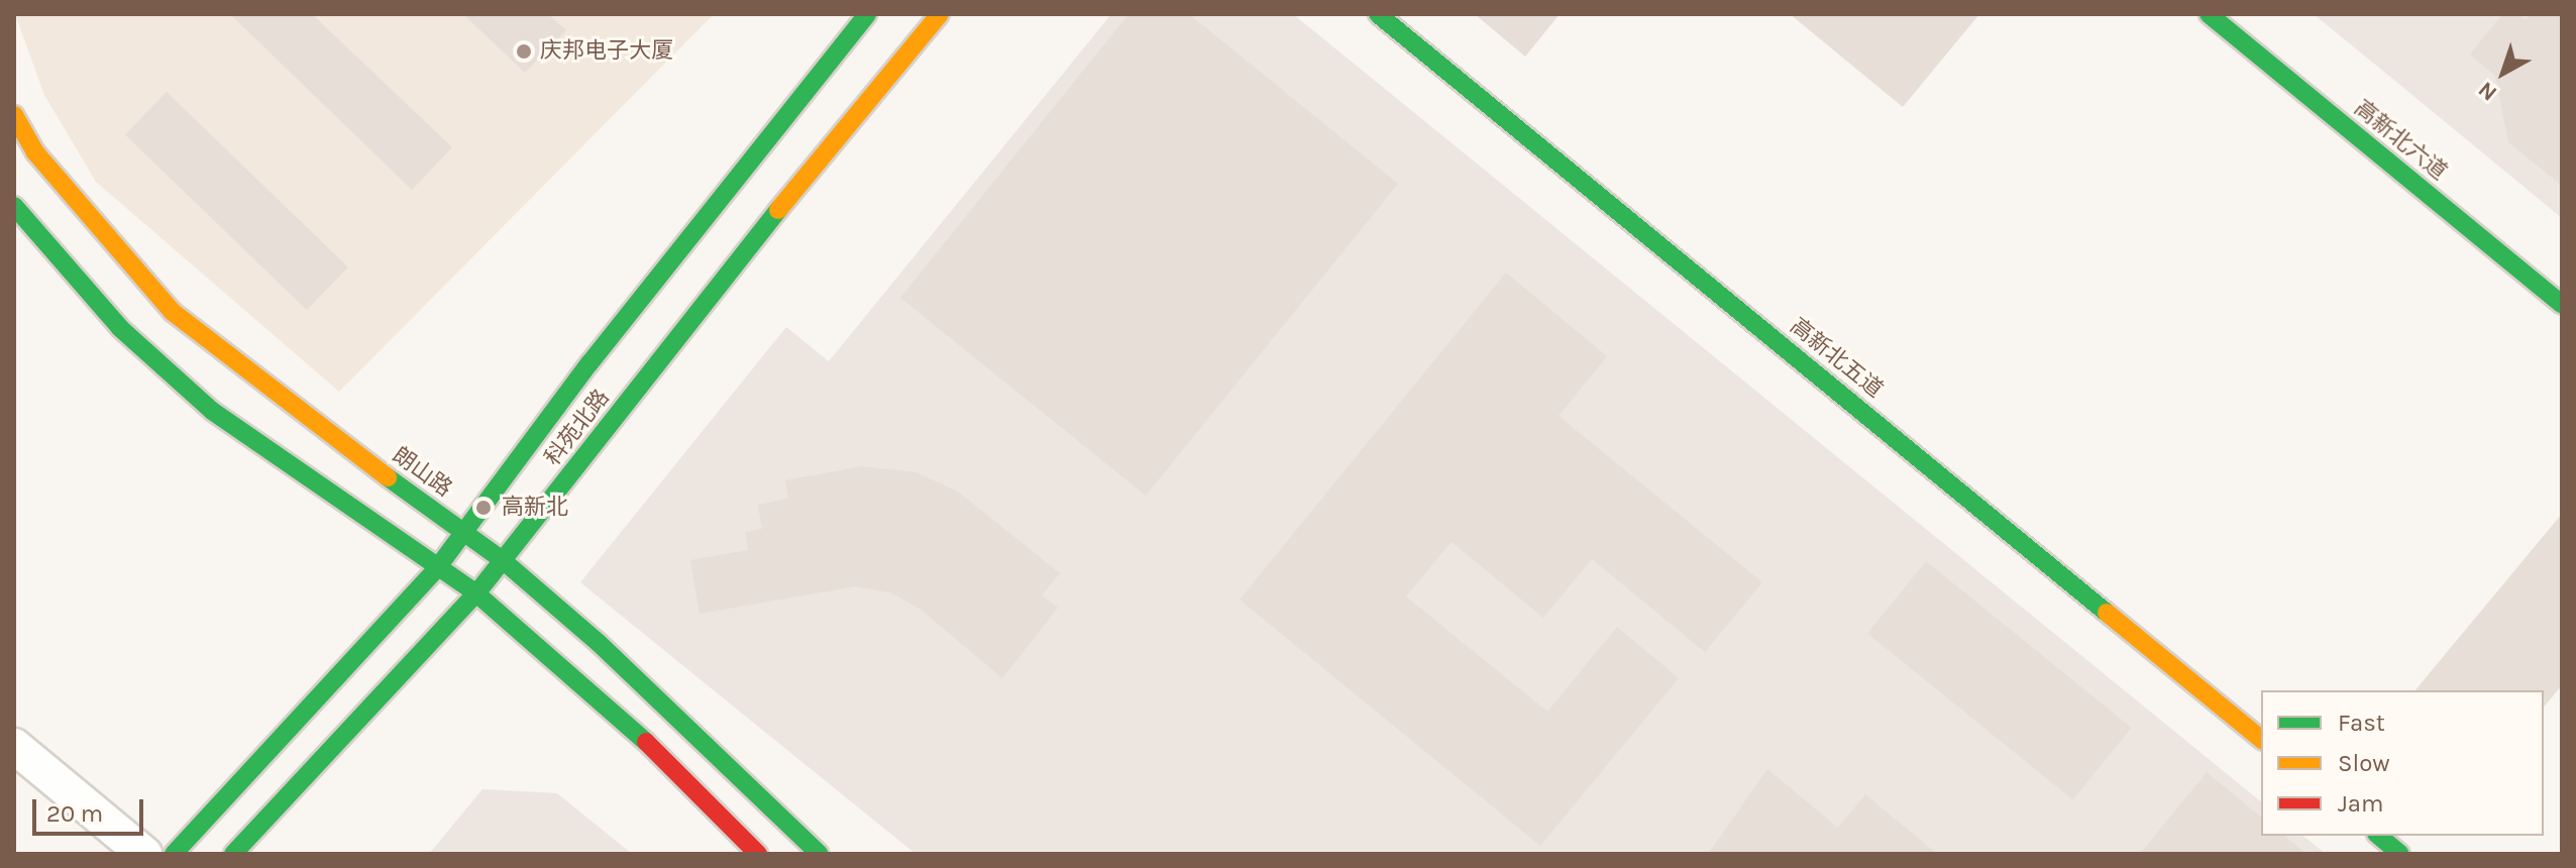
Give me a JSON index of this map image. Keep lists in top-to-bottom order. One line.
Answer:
{"streets":{"main road":["高新北六道","高新北五道","科苑北路","朗山路"]},"crossings":[["科苑北路","朗山路"]],"places":["庆邦电子大厦","高新北"],"legend":["Fast","Slow","Jam"],"scale_bar":"20 m","north":"bottom left"}
